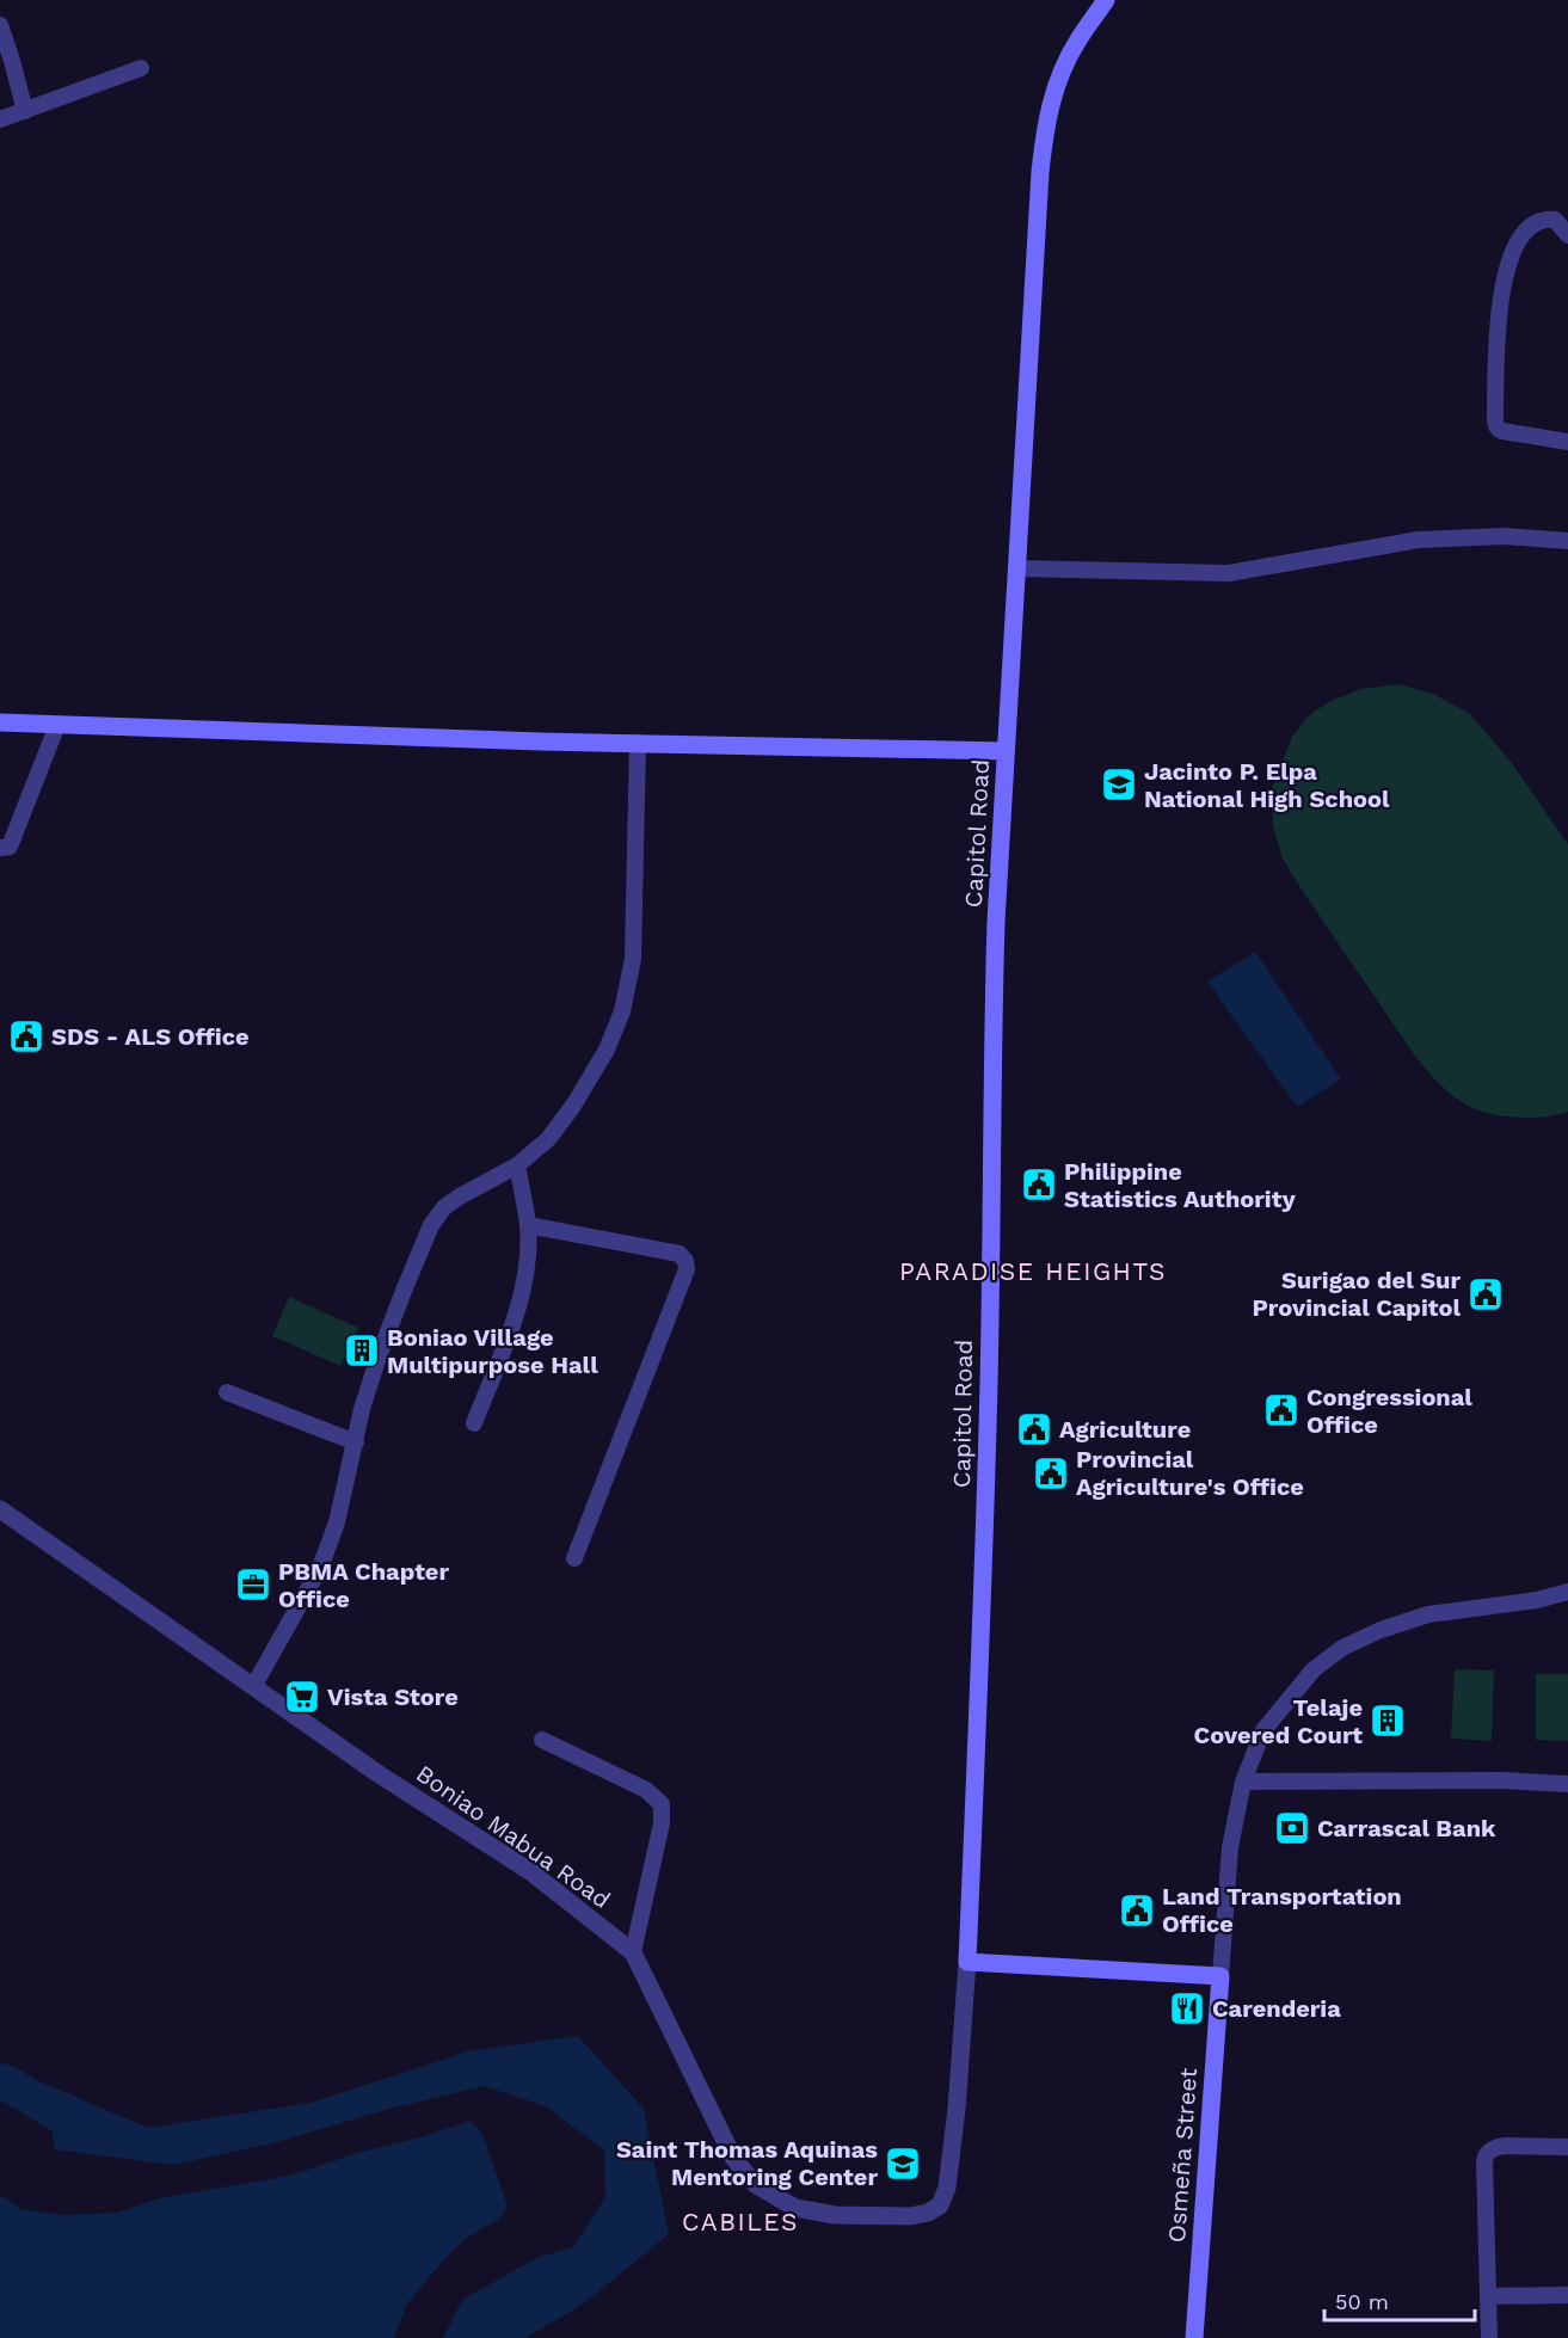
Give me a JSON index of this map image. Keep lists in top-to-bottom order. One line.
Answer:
{"streets":{"main road":["Capitol Road","Osmeña Street"],"street":["Boniao Mabua Road"]},"crossings":[["Capitol Road","Boniao Mabua Road"]],"districts":["PARADISE HEIGHTS","CABILES"],"places":{"school or university":["Jacinto P. Elpa National High School","Saint Thomas Aquinas Mentoring Center"],"public building":["SDS - ALS Office","Philippine Statistics Authority","Surigao del Sur Provincial Capitol","Congressional Office","Agriculture","Provincial Agriculture's Office","Land Transportation Office"],"building":["Boniao Village Multipurpose Hall","Telaje Covered Court"],"office":["PBMA Chapter Office"],"supermarket":["Vista Store"],"bank":["Carrascal Bank"],"restaurant":["Carenderia"]},"scale_bar":"50 m"}
